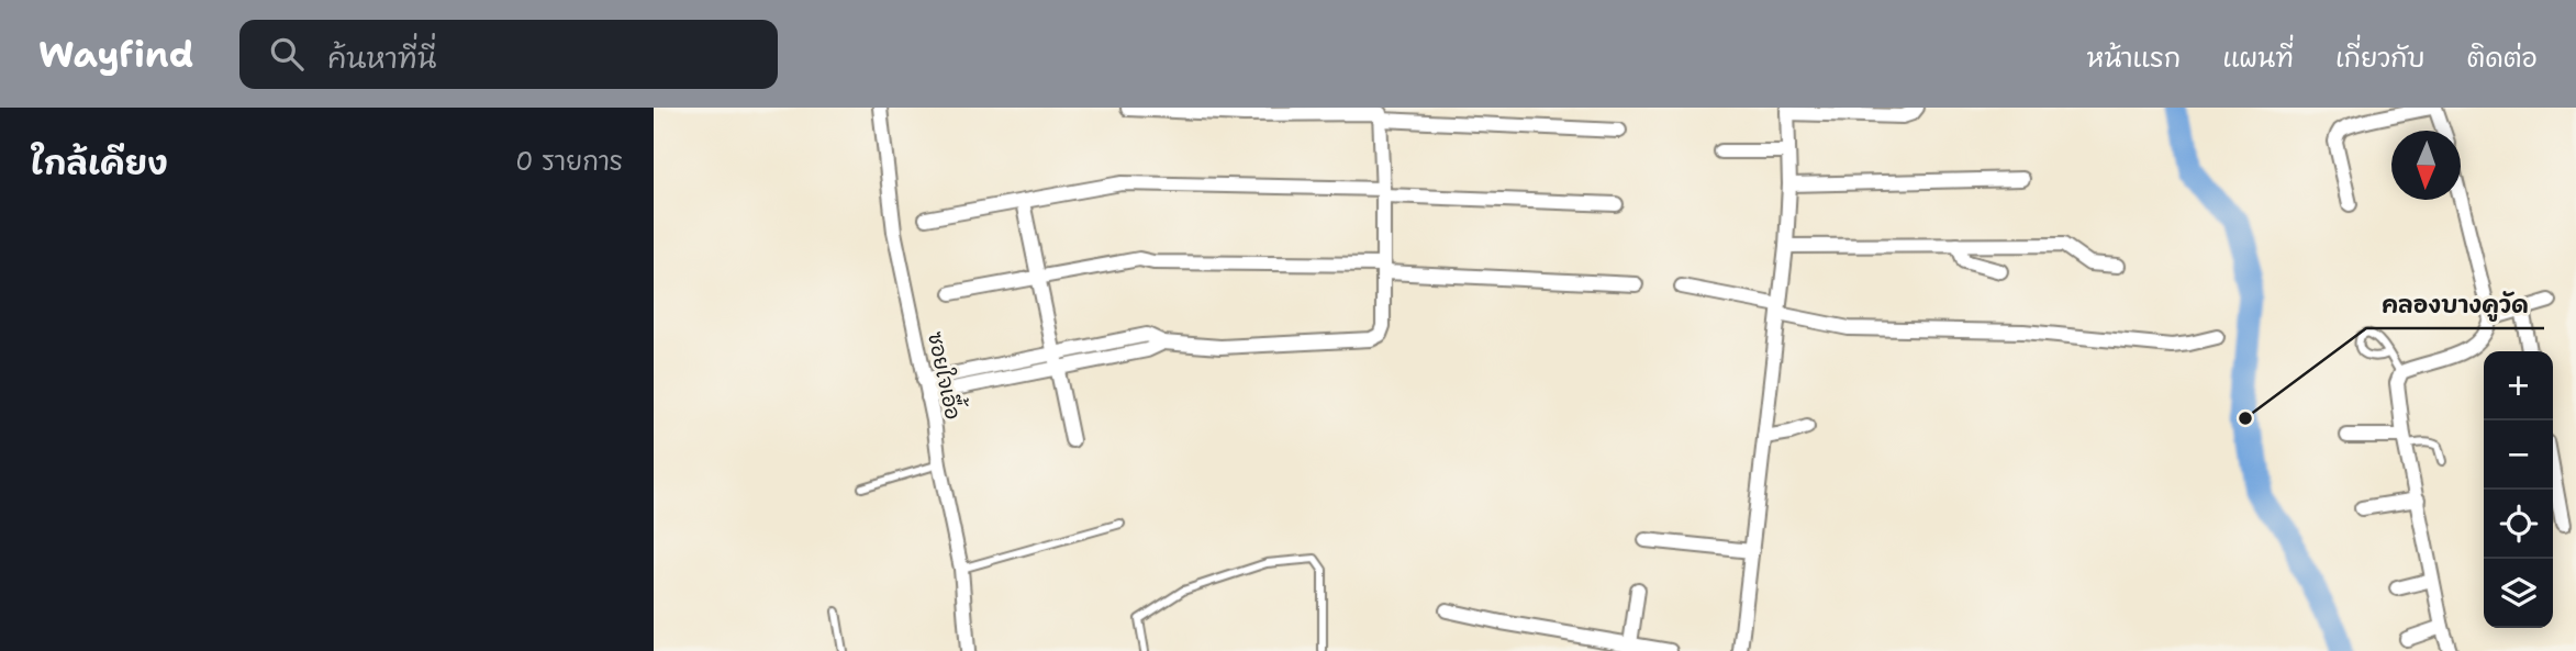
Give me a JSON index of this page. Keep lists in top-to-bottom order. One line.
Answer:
{"streets":{"street":["ซอยใจเอื้อ"]},"places":["คลองบางคูวัด"],"north":"bottom","page":{"header":"Wayfind","search":"ค้นหาที่นี่","nav":["หน้าแรก","แผนที่","เกี่ยวกับ","ติดต่อ"],"heading":["ใกล้เคียง","0 รายการ"],"map_buttons":["+","−"]}}
